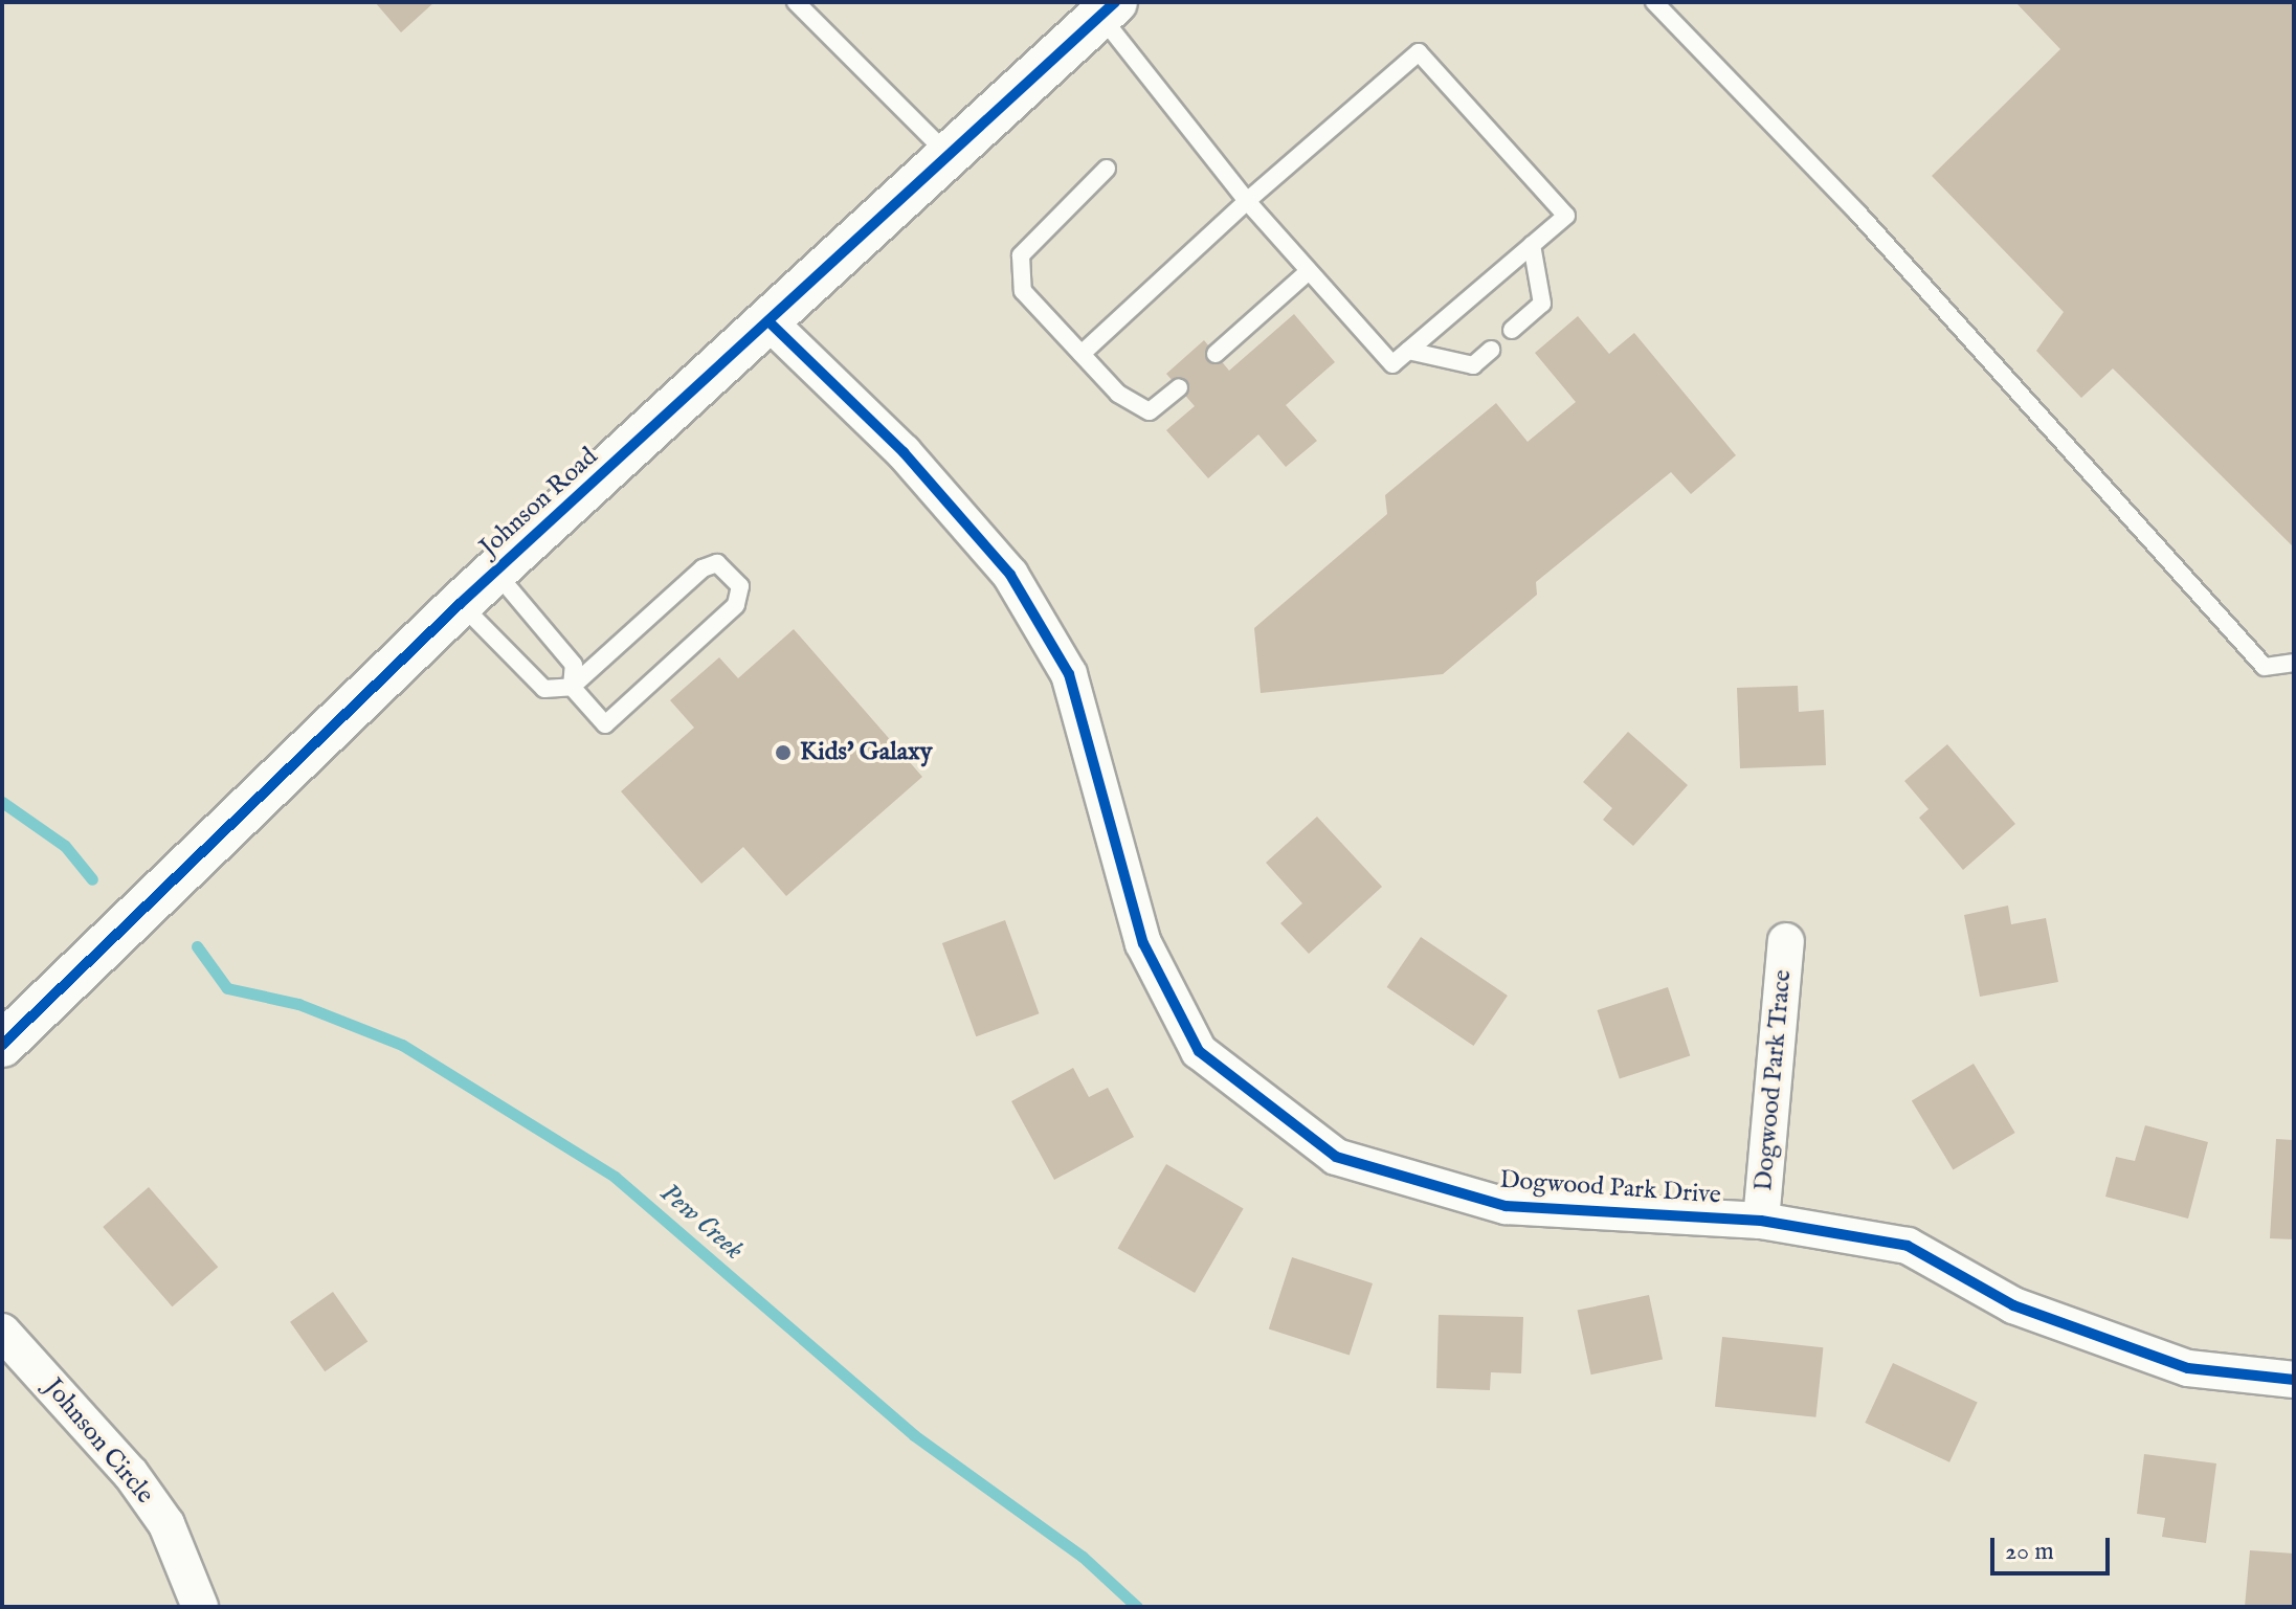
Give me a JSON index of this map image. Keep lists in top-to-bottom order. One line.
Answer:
{"streets":{"street":["Johnson Road","Dogwood Park Trace","Dogwood Park Drive","Johnson Circle"]},"crossings":[["Johnson Road","Dogwood Park Drive"],["Dogwood Park Trace","Dogwood Park Drive"]],"water":["Pew Creek"],"places":["Kids' Galaxy"],"scale_bar":"20 m"}
